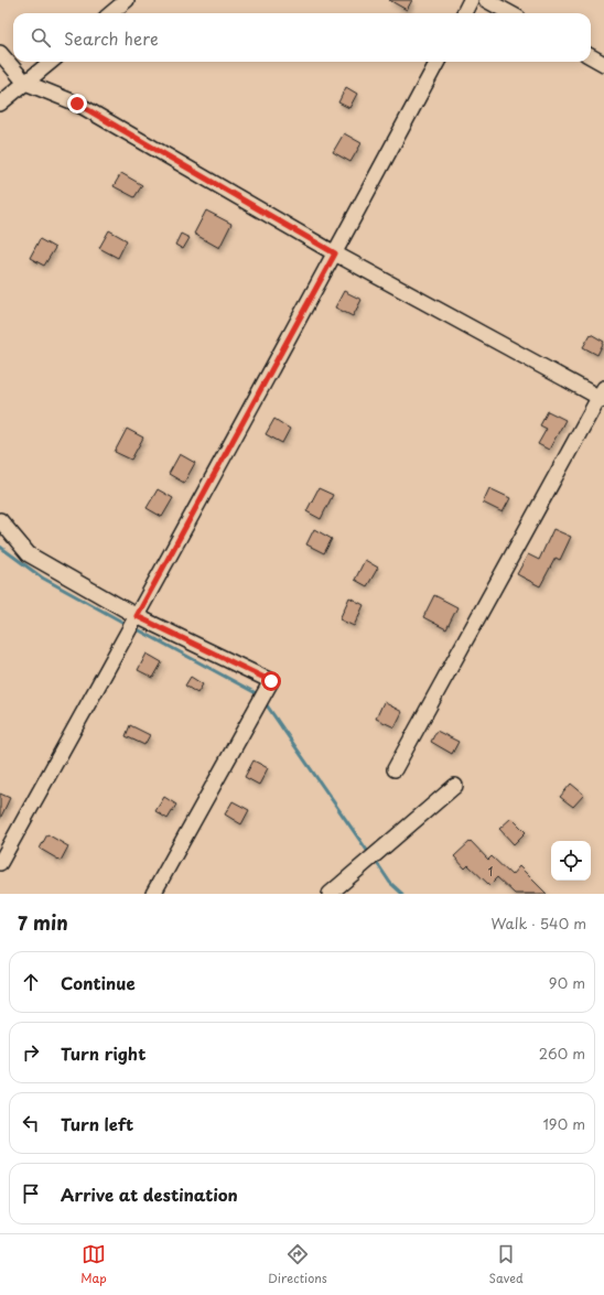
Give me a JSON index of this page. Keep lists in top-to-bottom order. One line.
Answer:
{"house_numbers":["1"],"page":{"search":"Search here","heading":["7 min","Walk · 540 m"],"list":[["Continue","90 m"],["Turn right","260 m"],["Turn left","190 m"],"Arrive at destination"],"nav":["Map","Directions","Saved"]}}
